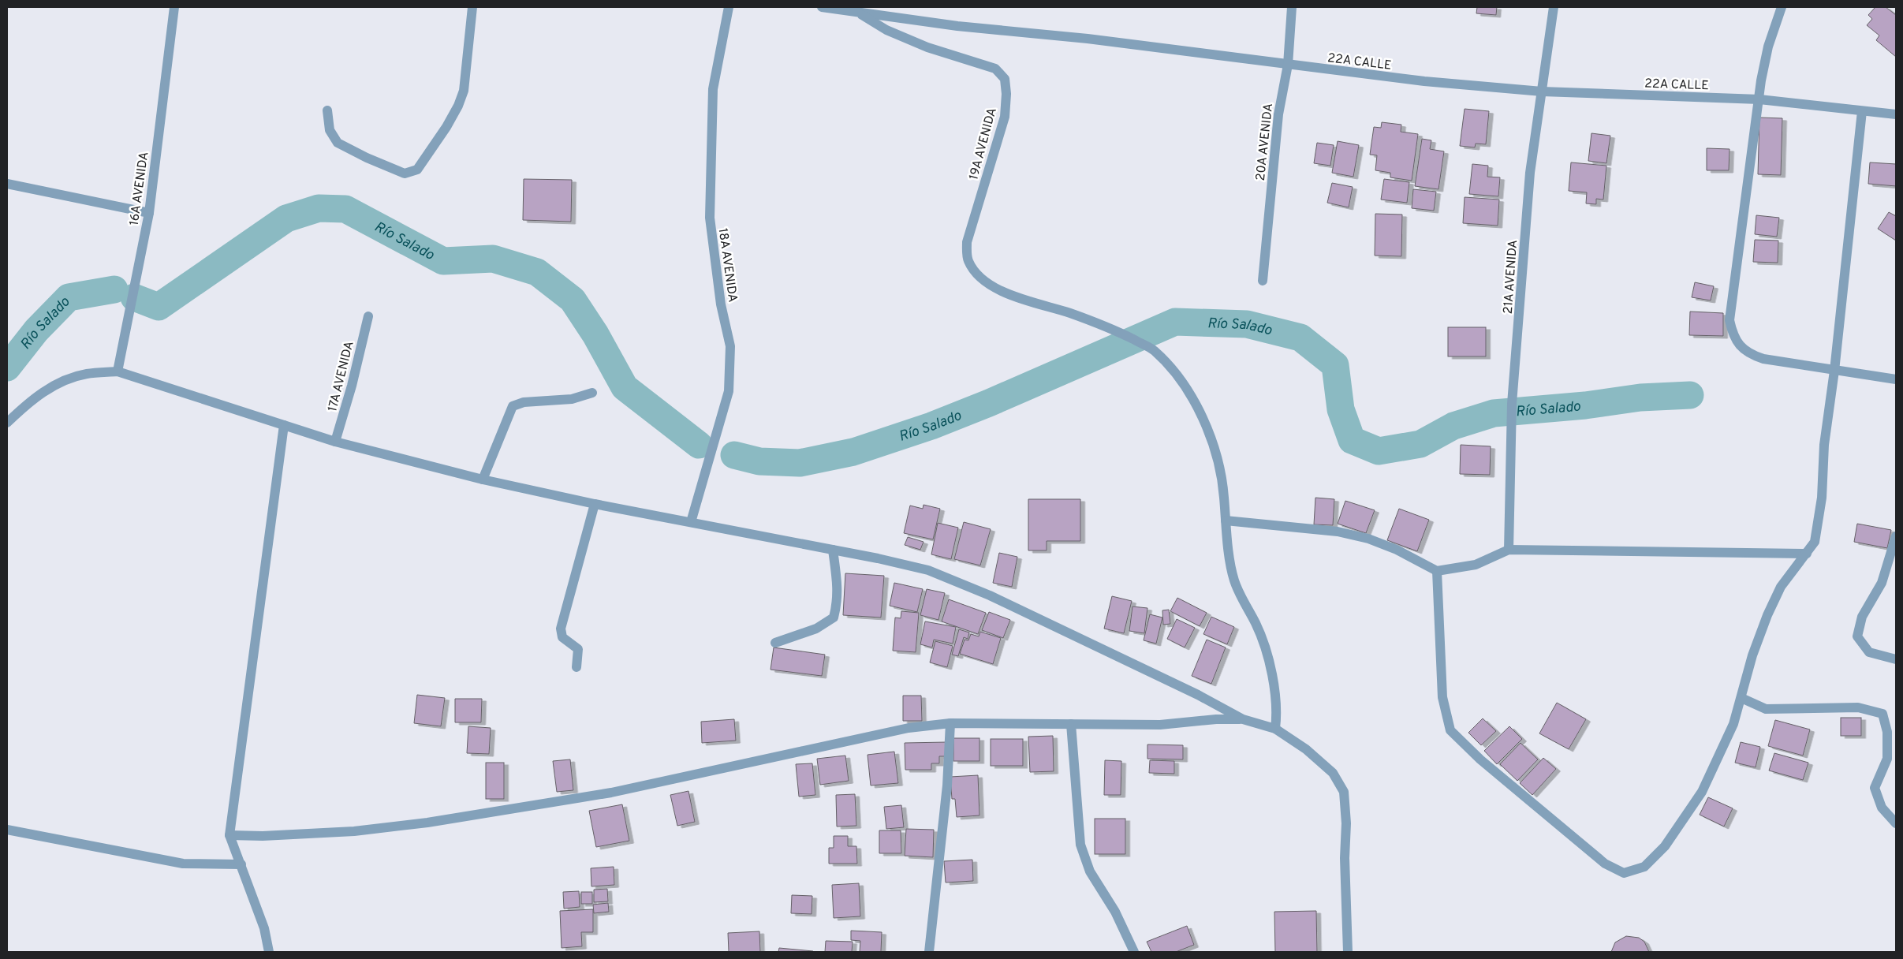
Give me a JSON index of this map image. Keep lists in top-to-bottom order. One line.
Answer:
{"streets":{"street":["22A CALLE","20A AVENIDA","19A AVENIDA","16A AVENIDA","18A AVENIDA","21A AVENIDA","17A AVENIDA"]},"crossings":[["22A CALLE","20A AVENIDA"],["22A CALLE","19A AVENIDA"],["22A CALLE","21A AVENIDA"]],"water":["Río Salado"]}
